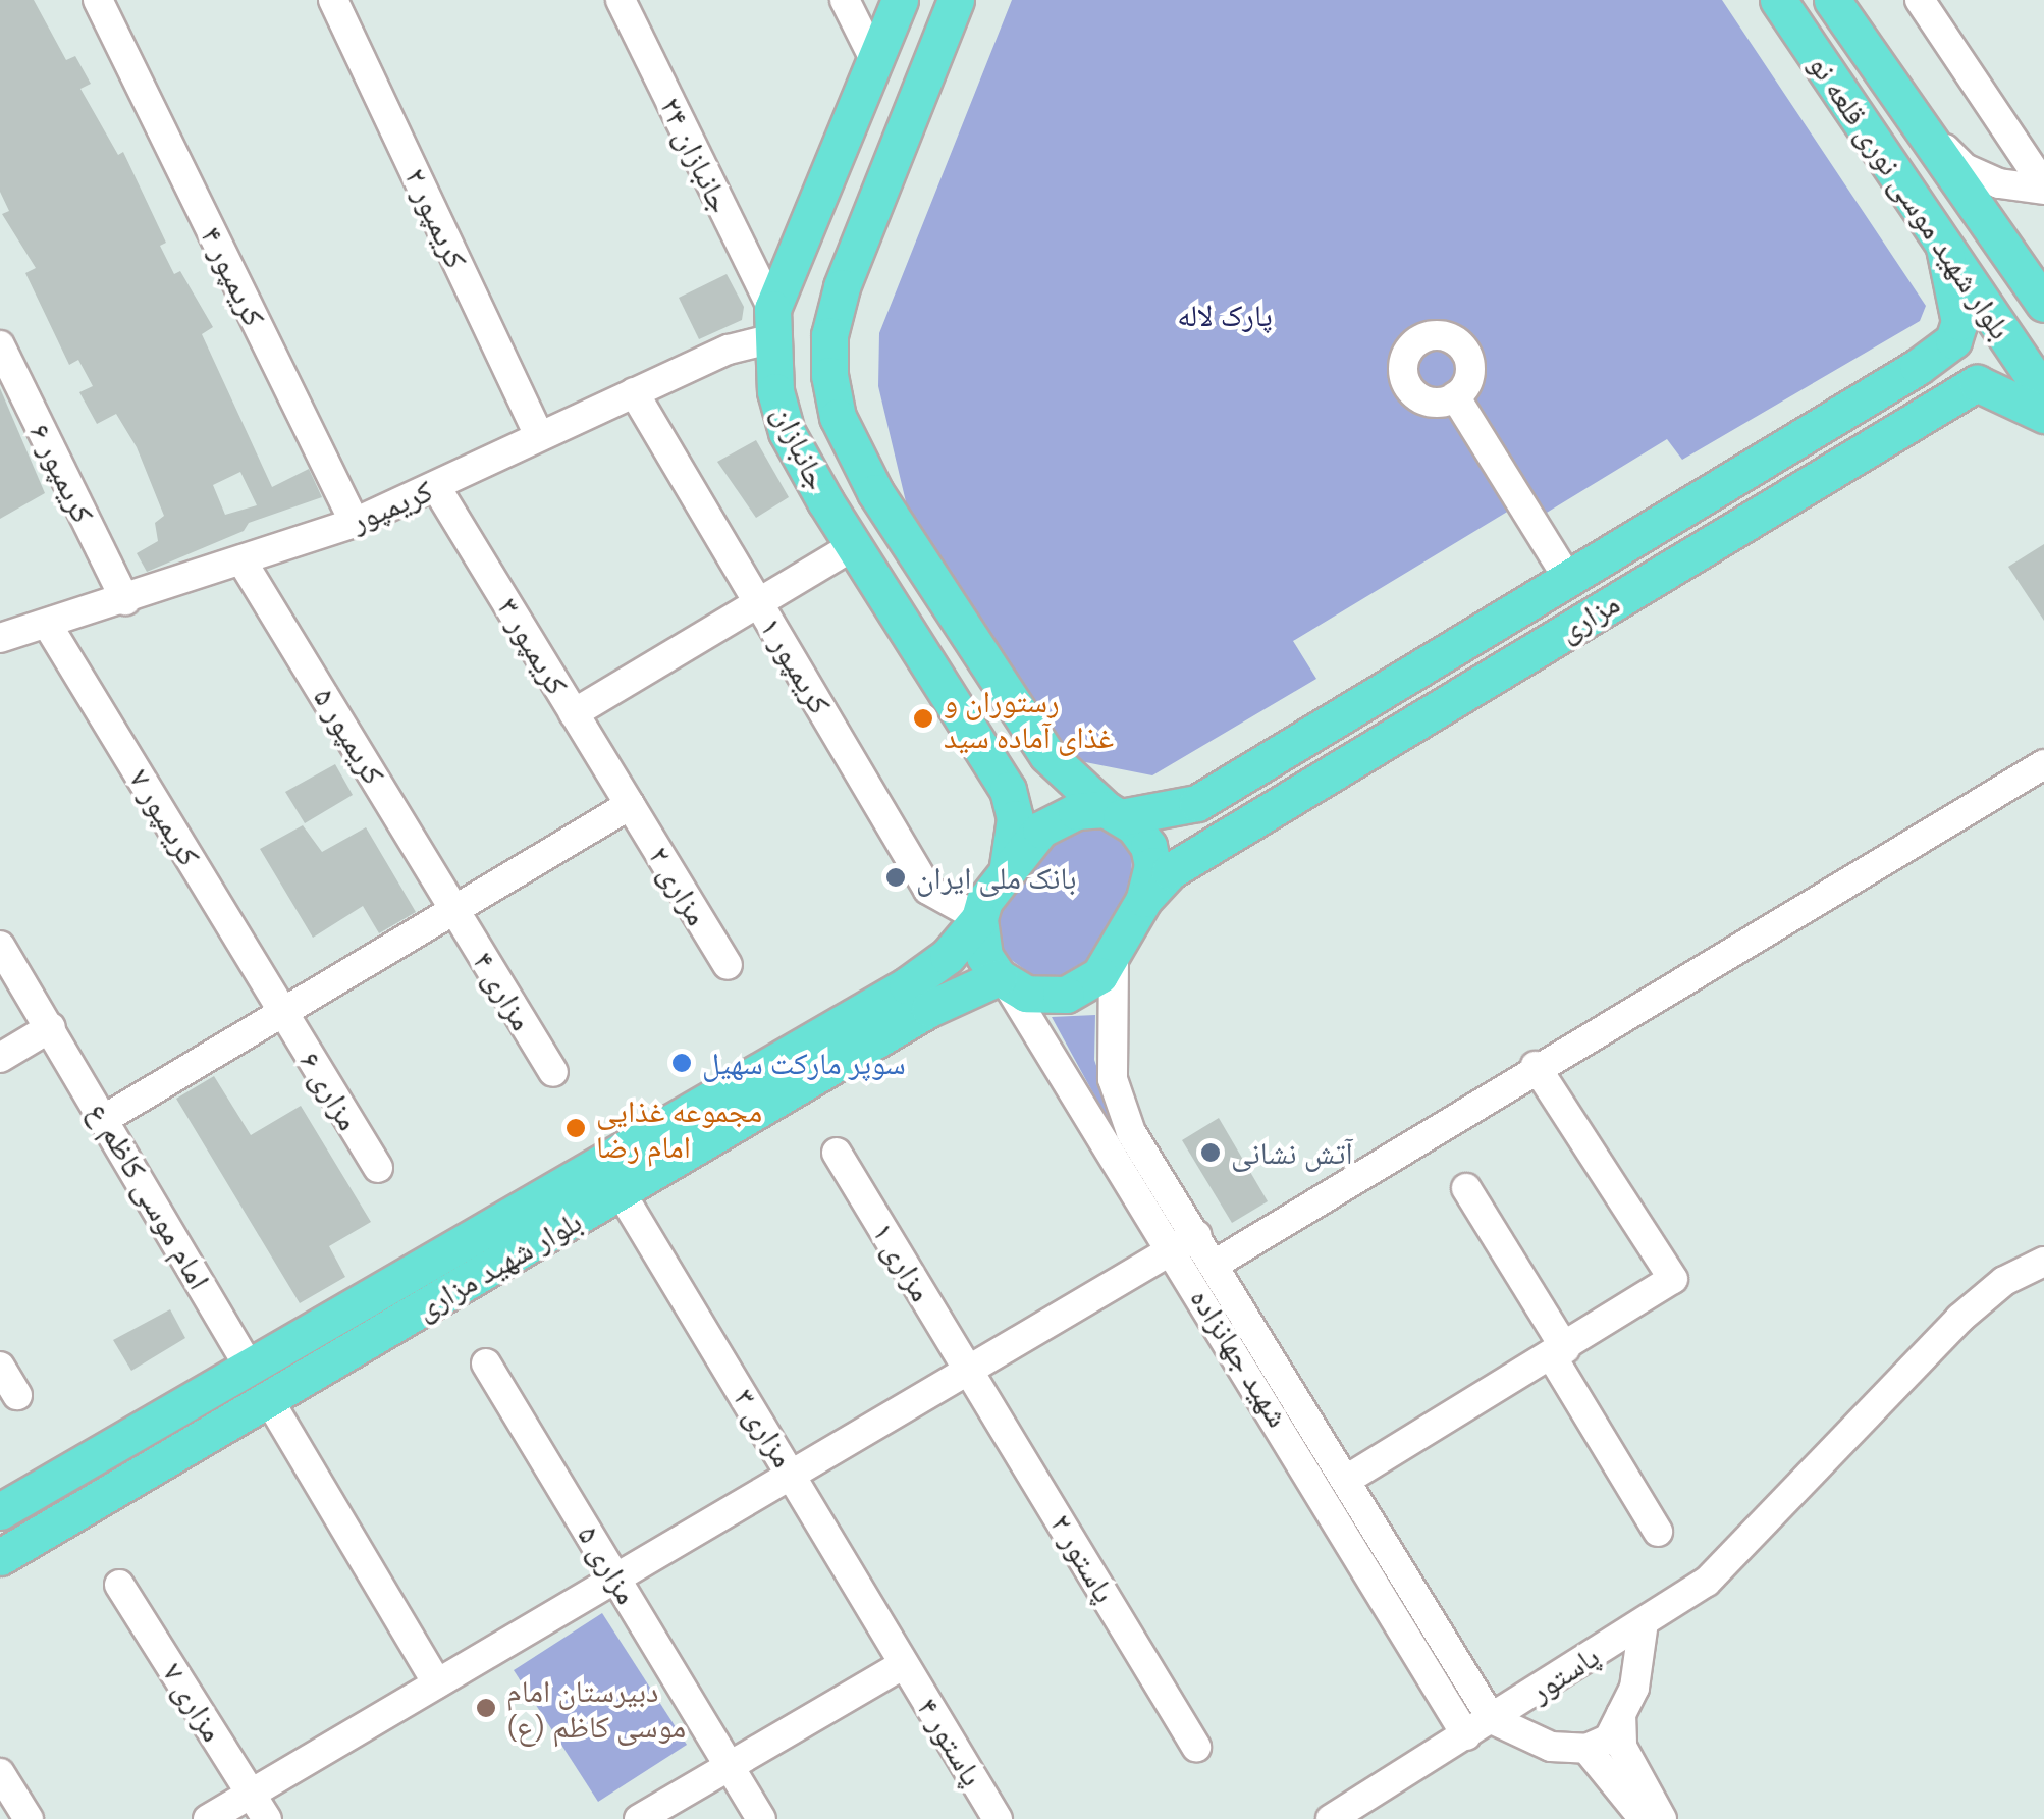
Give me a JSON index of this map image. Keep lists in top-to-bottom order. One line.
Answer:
{"streets":{"main road":["بلوار شهید موسی نوری قلعه نو","جانبازان","مزاری","بلوار شهید مزاری"],"street":["جانبازان ۲۴","کریمپور ۲","کریمپور ۴","کریمپور ۶","کریمپور","کریمپور ۳","کریمپور ۱","کریمپور ۵","کریمپور ۷","مزاری ۲","مزاری ۴","مزاری ۶","امام موسی کاظم ع","مزاری ۱","شهید جهانزاده","مزاری ۳","پاستور ۲","مزاری ۵","پاستور","مزاری ۷","پاستور ۴"]},"crossings":[["جانبازان ۲۴","جانبازان"],["جانبازان ۲۴","کریمپور"],["کریمپور ۲","کریمپور"],["کریمپور ۴","کریمپور"],["جانبازان","کریمپور"],["جانبازان","مزاری"],["جانبازان","کریمپور ۱"],["جانبازان","بلوار شهید مزاری"],["جانبازان","شهید جهانزاده"],["کریمپور ۶","کریمپور"],["کریمپور","کریمپور ۳"],["کریمپور","کریمپور ۱"],["کریمپور","کریمپور ۵"],["کریمپور","کریمپور ۷"],["مزاری","کریمپور ۱"],["مزاری","بلوار شهید مزاری"],["مزاری","شهید جهانزاده"],["کریمپور ۳","مزاری ۲"],["کریمپور ۱","بلوار شهید مزاری"],["کریمپور ۱","شهید جهانزاده"],["کریمپور ۵","مزاری ۴"],["کریمپور ۷","مزاری ۶"],["امام موسی کاظم ع","بلوار شهید مزاری"],["مزاری ۱","پاستور ۲"],["بلوار شهید مزاری","شهید جهانزاده"],["بلوار شهید مزاری","مزاری ۳"],["شهید جهانزاده","پاستور"],["مزاری ۳","پاستور ۴"]],"parks":["پارک لاله"],"places":["رستوران و غذای آماده سید","بانک ملی ایران","سوپر مارکت سهیل","مجموعه غذایی امام رضا","آتش نشانی","دبیرستان امام موسی کاظم (ع)"]}
